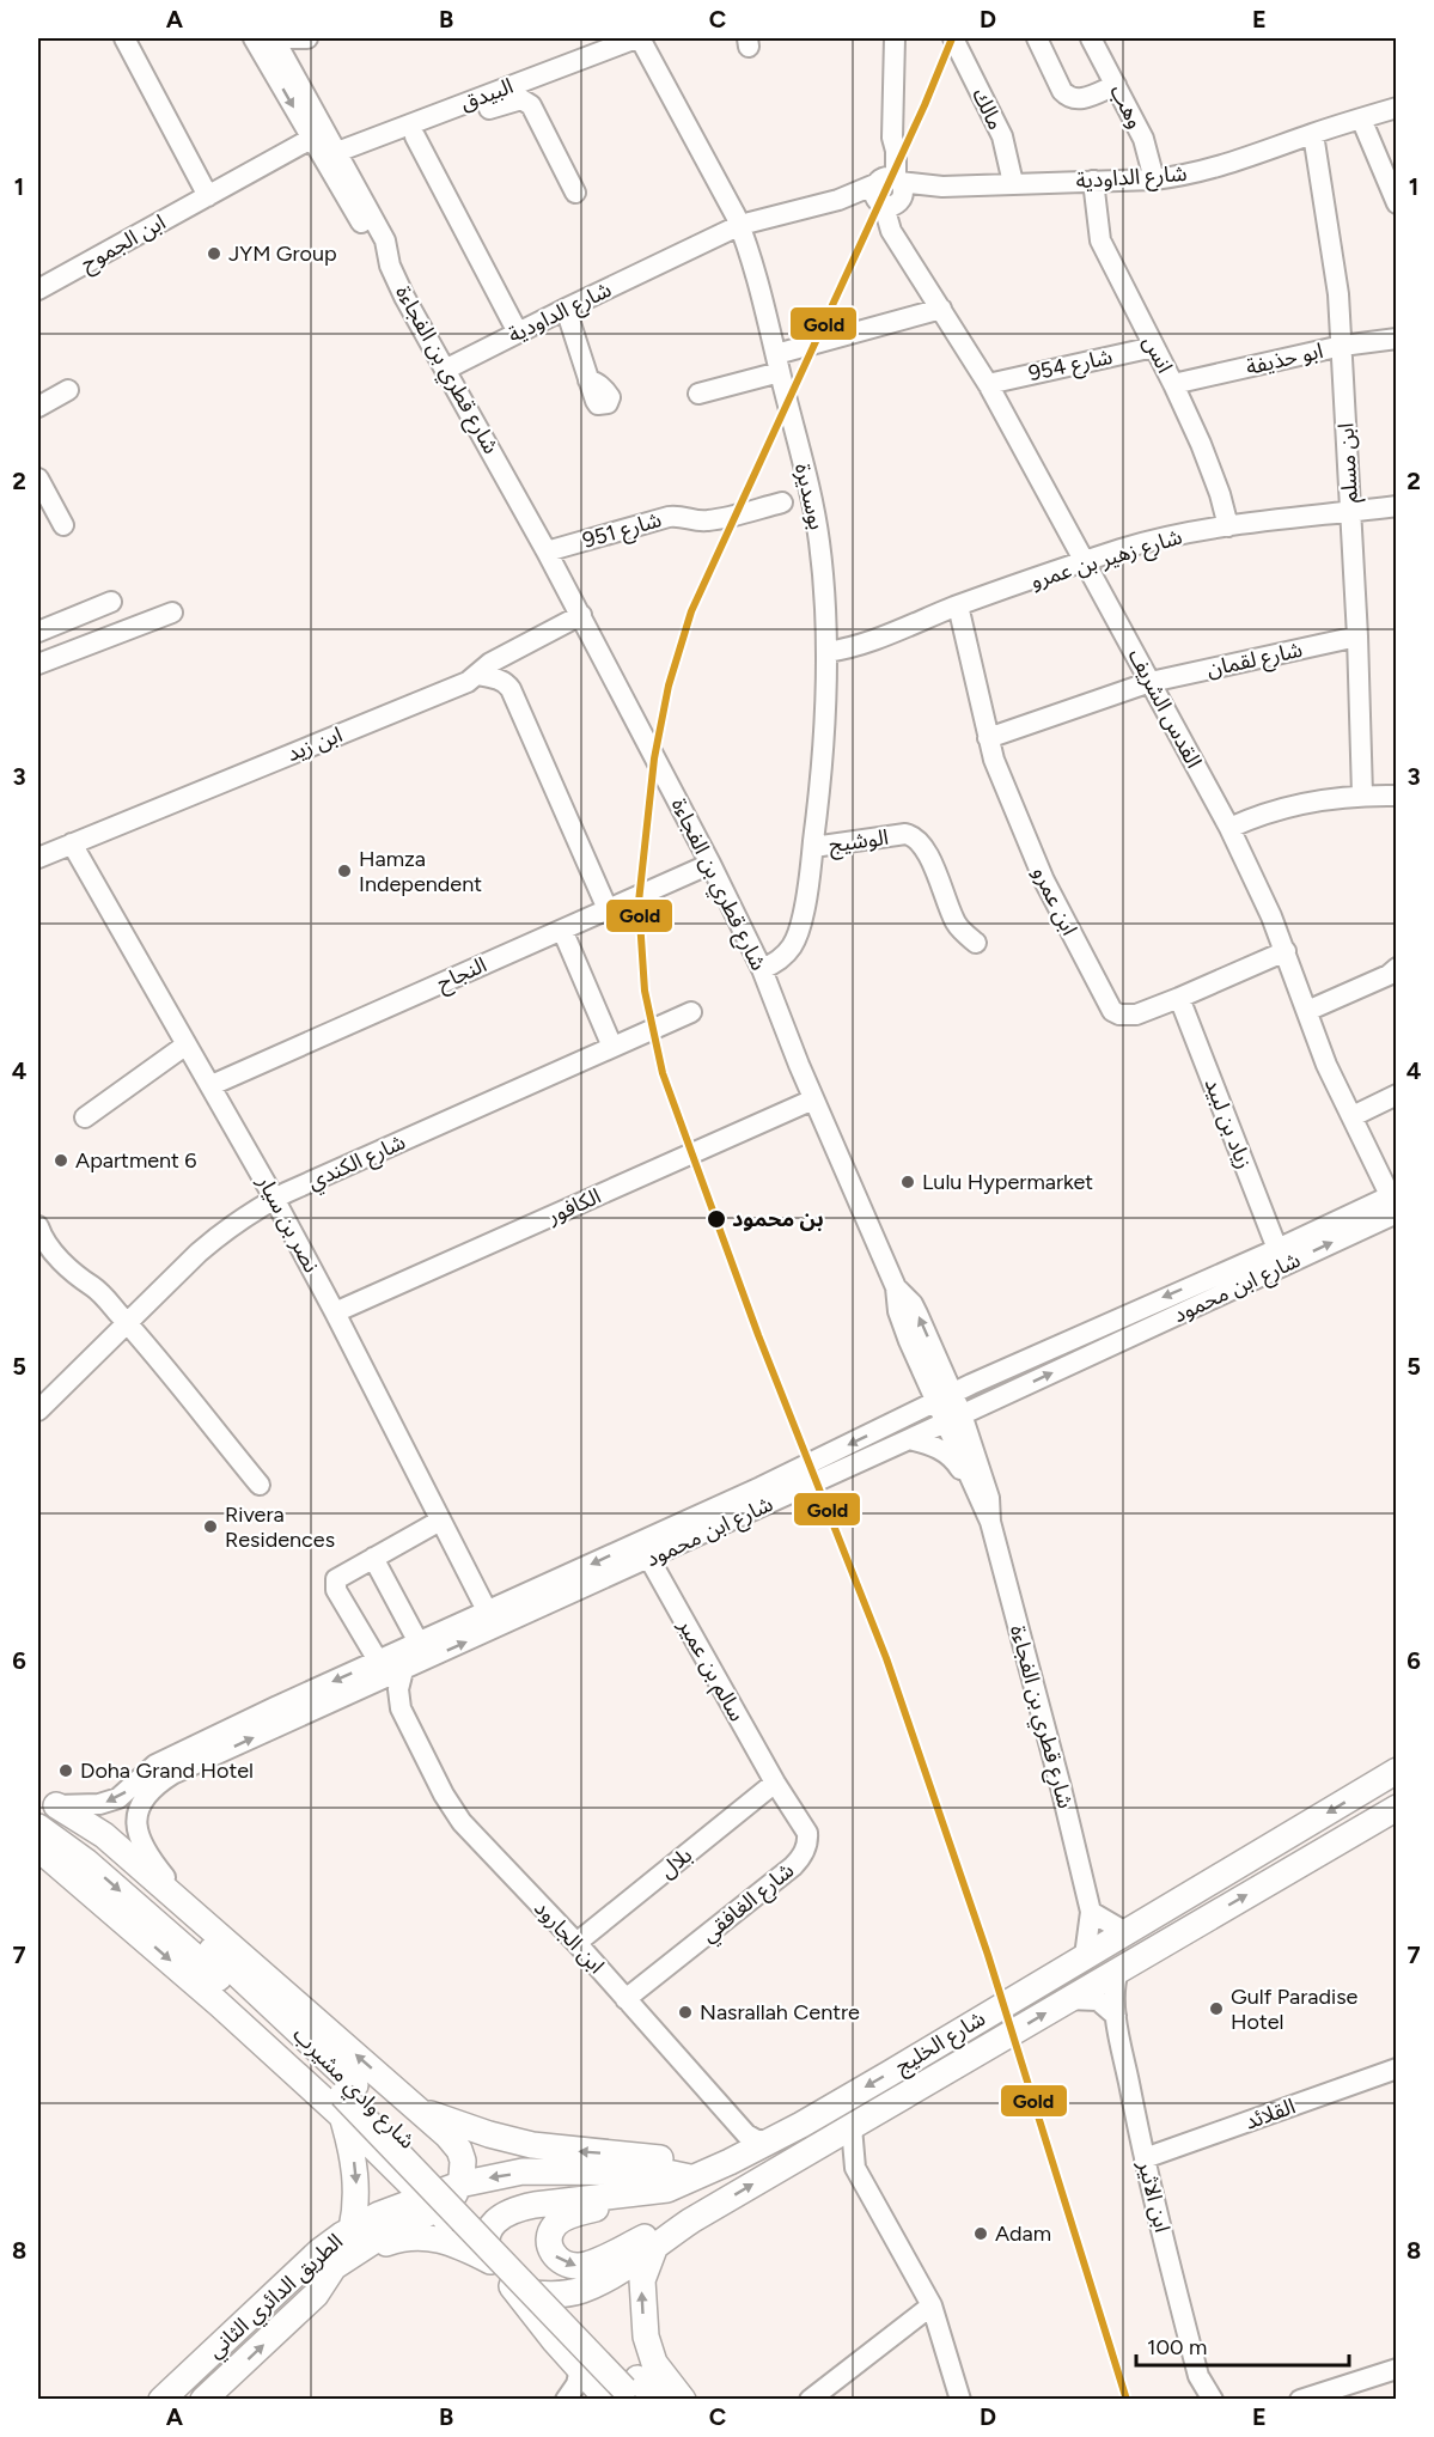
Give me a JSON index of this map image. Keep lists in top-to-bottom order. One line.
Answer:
{"streets":{"main road":["شارع الخليج","شارع وادي مشيرب","الطريق الدائري الثاني"],"street":["البيدق","وهب","مالك","شارع الداودية","ابن الجموح","انس","ابو حذيفة","شارع 954","شارع قطري بن الفجاءة","ابن مسلم","بوسديرة","شارع 951","شارع زهير بن عمرو","شارع لقمان","القدس الشريف","ابن زيد","الوشيج","ابن عمرو","النجاح","زياد بن لبيد","شارع الكندي","الكافور","نصر بن سيار","شارع ابن محمود","سالم بن عمير","بلال","شارع الغافقي","ابن الجارود","القلائد","ابن الاثير"]},"crossings":[["البيدق","شارع قطري بن الفجاءة"],["البيدق","بوسديرة"],["وهب","شارع الداودية"],["مالك","شارع الداودية"],["شارع الداودية","انس"],["شارع الداودية","شارع قطري بن الفجاءة"],["شارع الداودية","ابن مسلم"],["شارع الداودية","بوسديرة"],["شارع الداودية","القدس الشريف"],["ابن الجموح","شارع قطري بن الفجاءة"],["انس","ابو حذيفة"],["انس","شارع 954"],["انس","شارع زهير بن عمرو"],["ابو حذيفة","ابن مسلم"],["شارع 954","القدس الشريف"],["شارع قطري بن الفجاءة","بوسديرة"],["شارع قطري بن الفجاءة","شارع 951"],["شارع قطري بن الفجاءة","ابن زيد"],["شارع قطري بن الفجاءة","النجاح"],["شارع قطري بن الفجاءة","الكافور"],["شارع قطري بن الفجاءة","شارع ابن محمود"],["شارع قطري بن الفجاءة","شارع الخليج"],["ابن مسلم","شارع زهير بن عمرو"],["ابن مسلم","شارع لقمان"],["بوسديرة","شارع زهير بن عمرو"],["بوسديرة","الوشيج"],["شارع زهير بن عمرو","القدس الشريف"],["شارع زهير بن عمرو","ابن عمرو"],["شارع لقمان","القدس الشريف"],["شارع لقمان","ابن عمرو"],["القدس الشريف","ابن عمرو"],["القدس الشريف","شارع ابن محمود"],["ابن زيد","نصر بن سيار"],["ابن عمرو","زياد بن لبيد"],["النجاح","نصر بن سيار"],["زياد بن لبيد","شارع ابن محمود"],["شارع الكندي","نصر بن سيار"],["الكافور","نصر بن سيار"],["نصر بن سيار","شارع ابن محمود"],["شارع ابن محمود","سالم بن عمير"],["شارع ابن محمود","ابن الجارود"],["شارع ابن محمود","شارع وادي مشيرب"],["سالم بن عمير","بلال"],["سالم بن عمير","شارع الغافقي"],["بلال","شارع الغافقي"],["بلال","ابن الجارود"],["شارع الغافقي","ابن الجارود"],["ابن الجارود","شارع الخليج"],["شارع الخليج","شارع وادي مشيرب"],["شارع الخليج","ابن الاثير"],["شارع الخليج","الطريق الدائري الثاني"],["شارع وادي مشيرب","الطريق الدائري الثاني"],["القلائد","ابن الاثير"]],"places":["JYM Group","Hamza Independent","Apartment 6","Lulu Hypermarket","بن محمود","Rivera Residences","Doha Grand Hotel","Gulf Paradise Hotel","Nasrallah Centre","Adam"],"lines":["transit line Gold"],"scale_bar":"100 m","grid":{"columns":["A","B","C","D","E"],"rows":["1","2","3","4","5","6","7","8"]}}
